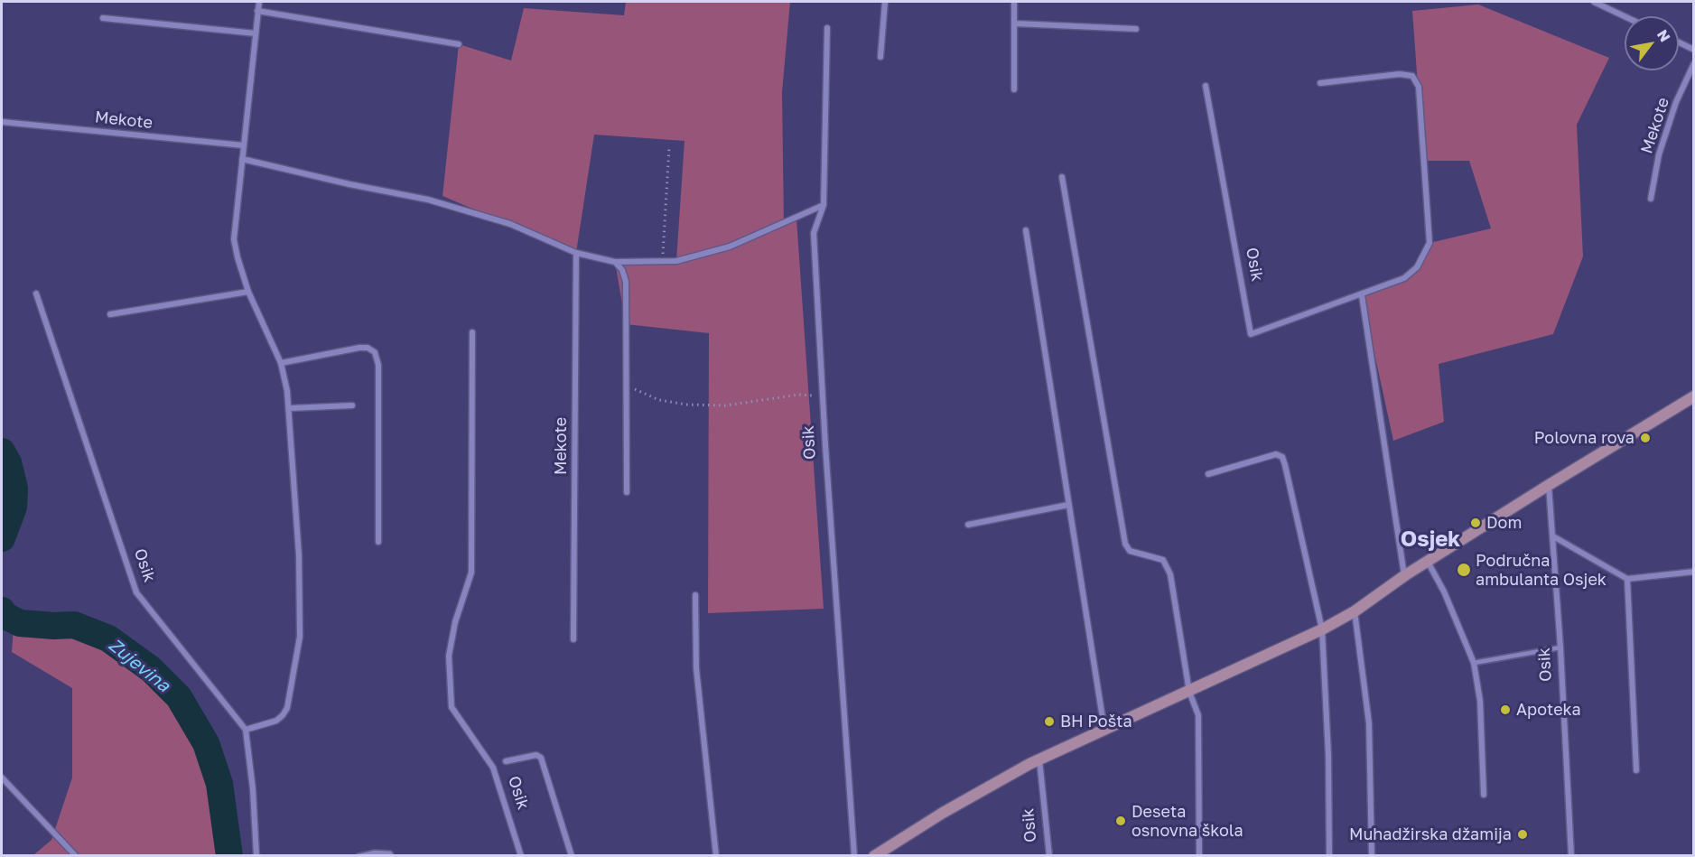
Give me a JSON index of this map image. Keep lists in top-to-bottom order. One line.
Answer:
{"streets":{"street":["Mekote","Osik"]},"districts":["Osjek"],"water":["Zujevina"],"places":["Polovna rova","Dom","Područna ambulanta Osjek","Apoteka","BH Pošta","Deseta osnovna škola","Muhadžirska džamija"],"north":"top right"}
